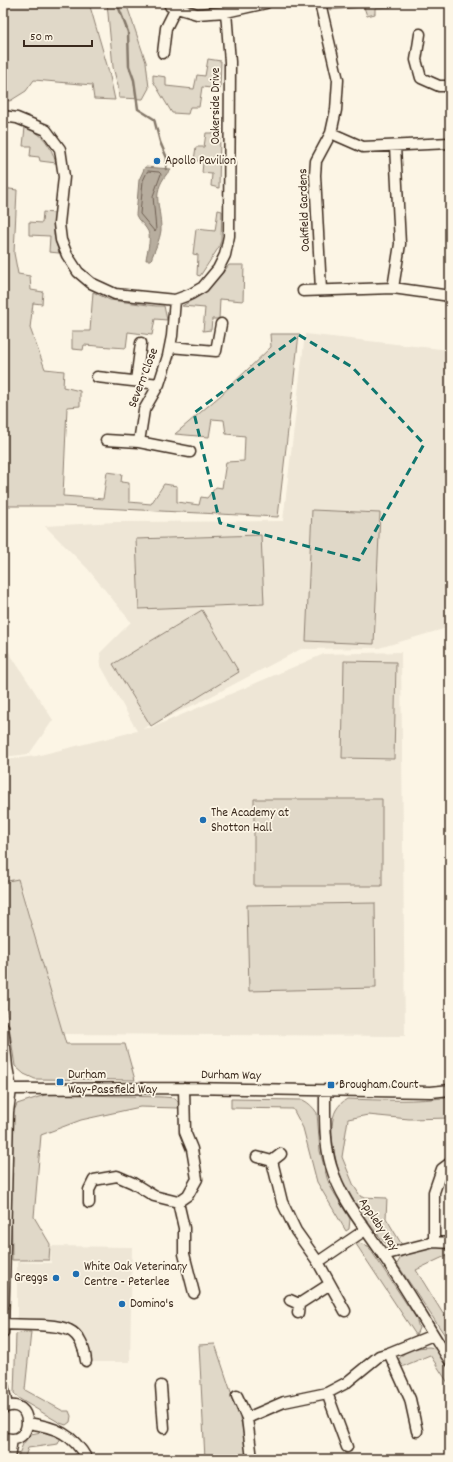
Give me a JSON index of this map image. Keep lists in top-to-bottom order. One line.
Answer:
{"streets":{"street":["Oakerside Drive","Oakfield Gardens","Severn Close","Durham Way","Appleby Way"]},"crossings":[["Oakerside Drive","Severn Close"],["Durham Way","Appleby Way"]],"places":{"other":["Apollo Pavilion","The Academy at Shotton Hall","White Oak Veterinary Centre - Peterlee","Greggs","Domino's"],"transit":["Durham Way-Passfield Way","Brougham Court"]},"scale_bar":"50 m"}
